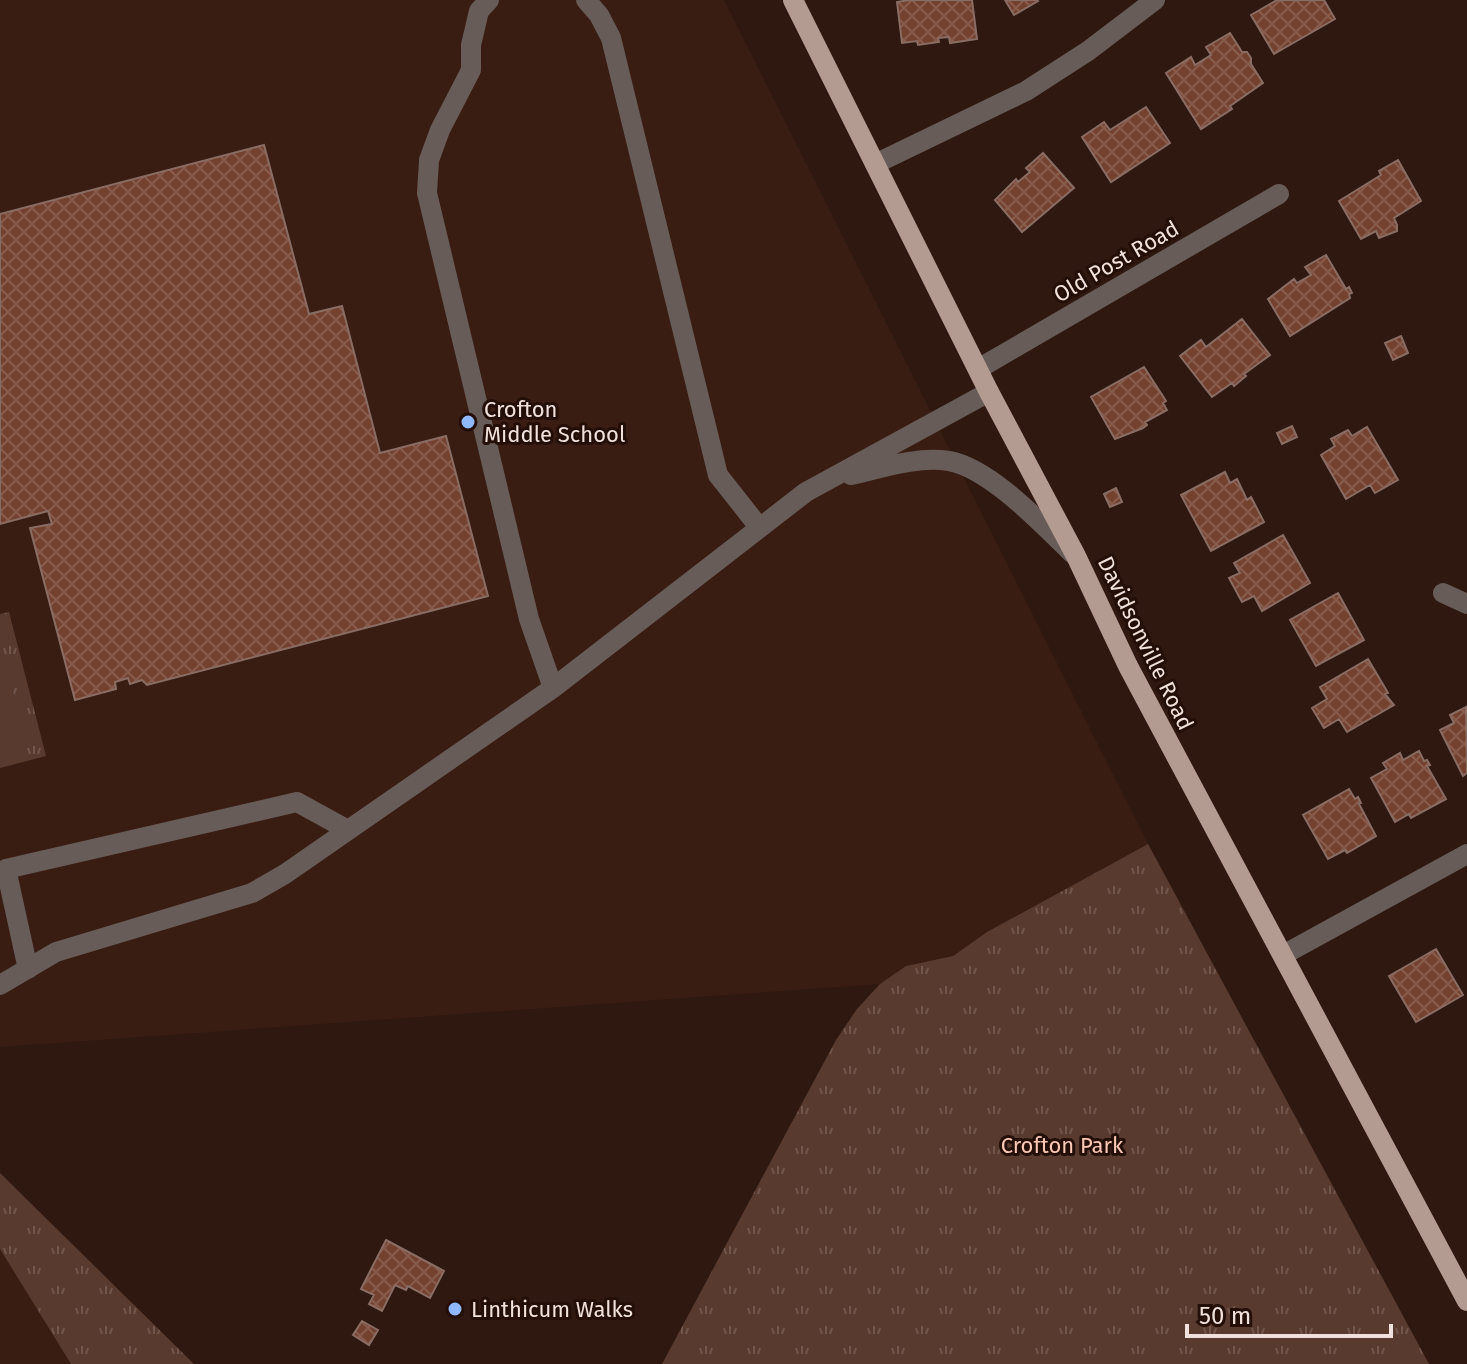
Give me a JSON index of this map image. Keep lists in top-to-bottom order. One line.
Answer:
{"streets":{"main road":["Davidsonville Road"],"street":["Old Post Road"]},"crossings":[["Old Post Road","Davidsonville Road"]],"parks":["Crofton Park"],"places":["Crofton Middle School","Linthicum Walks"],"scale_bar":"50 m"}
